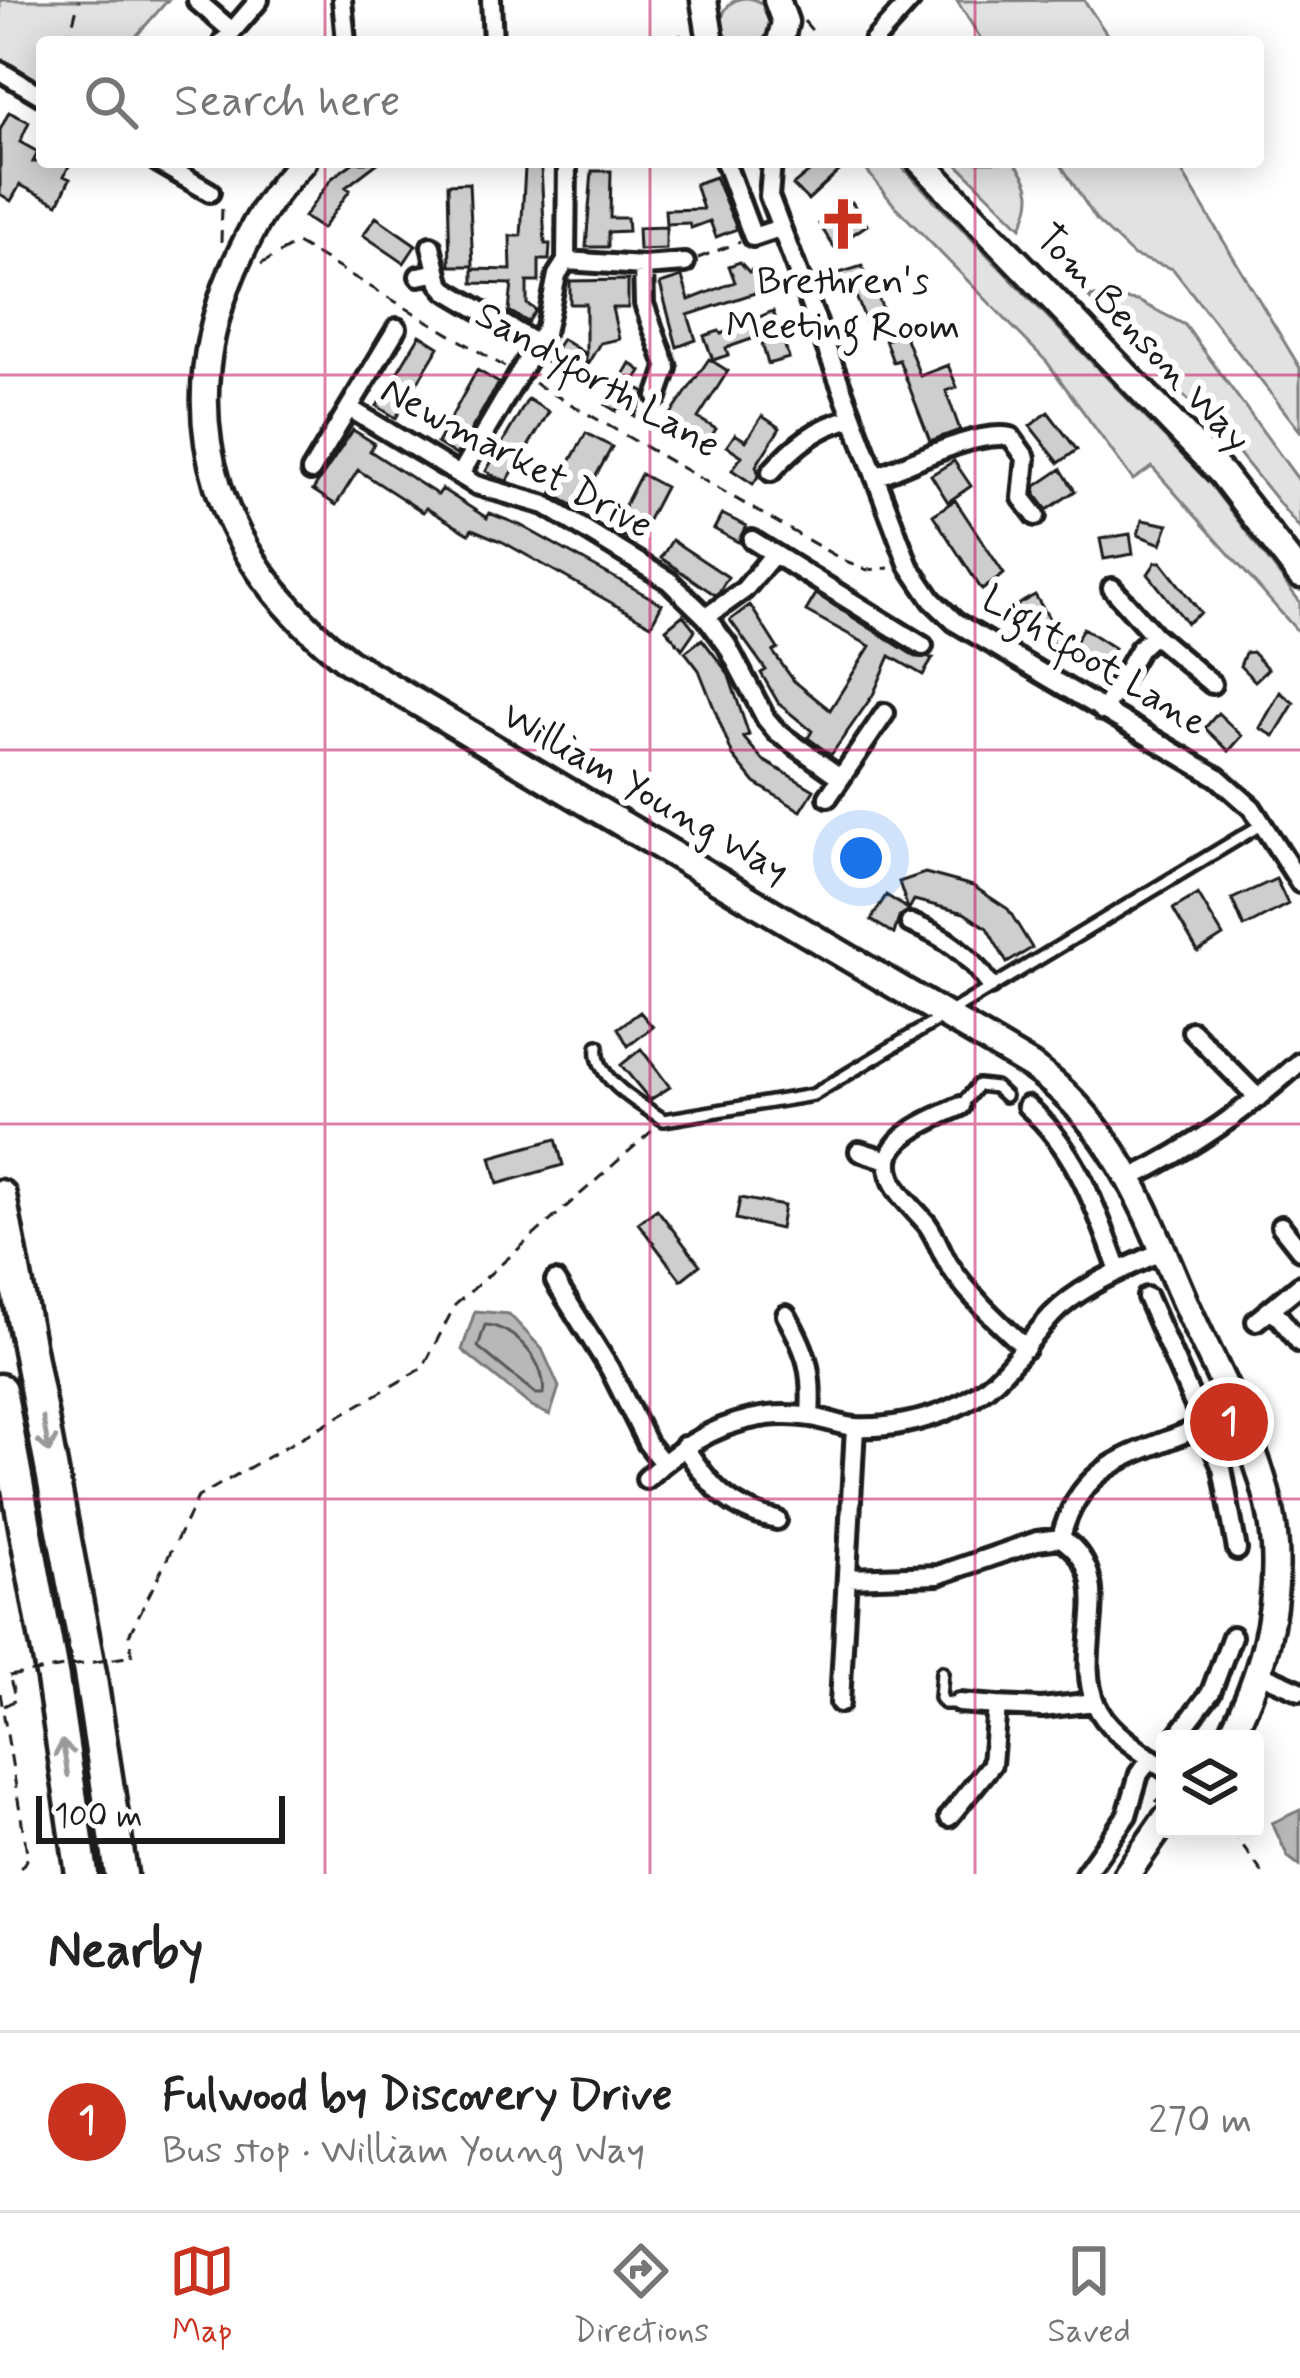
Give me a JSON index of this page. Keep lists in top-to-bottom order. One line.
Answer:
{"streets":{"main road":["Tom Benson Way","William Young Way"],"street":["Newmarket Drive","Lightfoot Lane"],"path":["Sandyforth Lane"]},"crossings":[["Sandyforth Lane","Lightfoot Lane"]],"places":{"church":["Brethren's Meeting Room"]},"scale_bar":"100 m","page":{"search":"Search here","pins":"1","scale":"100 m","heading":"Nearby","list":[{"mark":"1","name":"Fulwood by Discovery Drive","note":"Bus stop · William Young Way","value":"270 m"}],"nav":["Map","Directions","Saved"]}}
